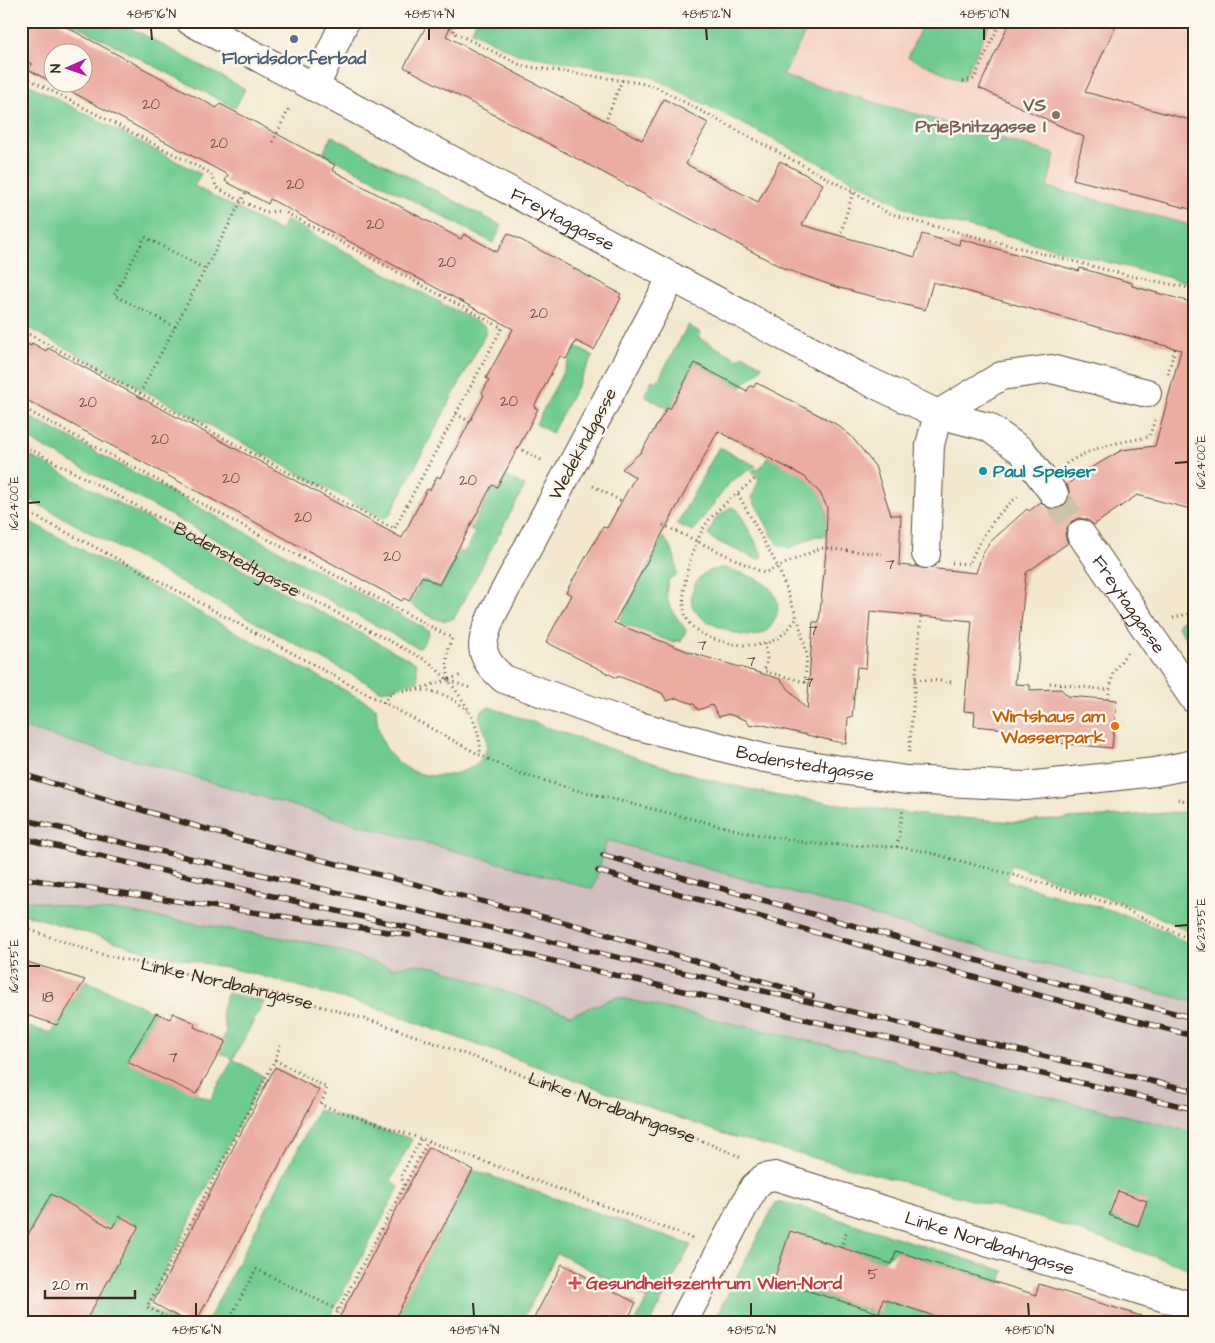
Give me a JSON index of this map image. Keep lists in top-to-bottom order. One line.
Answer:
{"streets":{"street":["Freytaggasse","Wedekindgasse","Bodenstedtgasse","Linke Nordbahngasse"]},"crossings":[["Freytaggasse","Wedekindgasse"],["Wedekindgasse","Bodenstedtgasse"]],"places":{"other":["Floridsdorferbad","VS Prießnitzgasse I","Paul Speiser","Wirtshaus am Wasserpark"],"health":["Gesundheitszentrum Wien-Nord"]},"house_numbers":["20","20","20","20","20","20","20","20","20","20","20","20","20","7","7","7","7","7","18","7","5"],"scale_bar":"20 m","north":"left","coordinates":["48°15'16\"N","48°15'14\"N","48°15'12\"N","48°15'10\"N","16°24'00\"E","16°23'55\"E"]}
